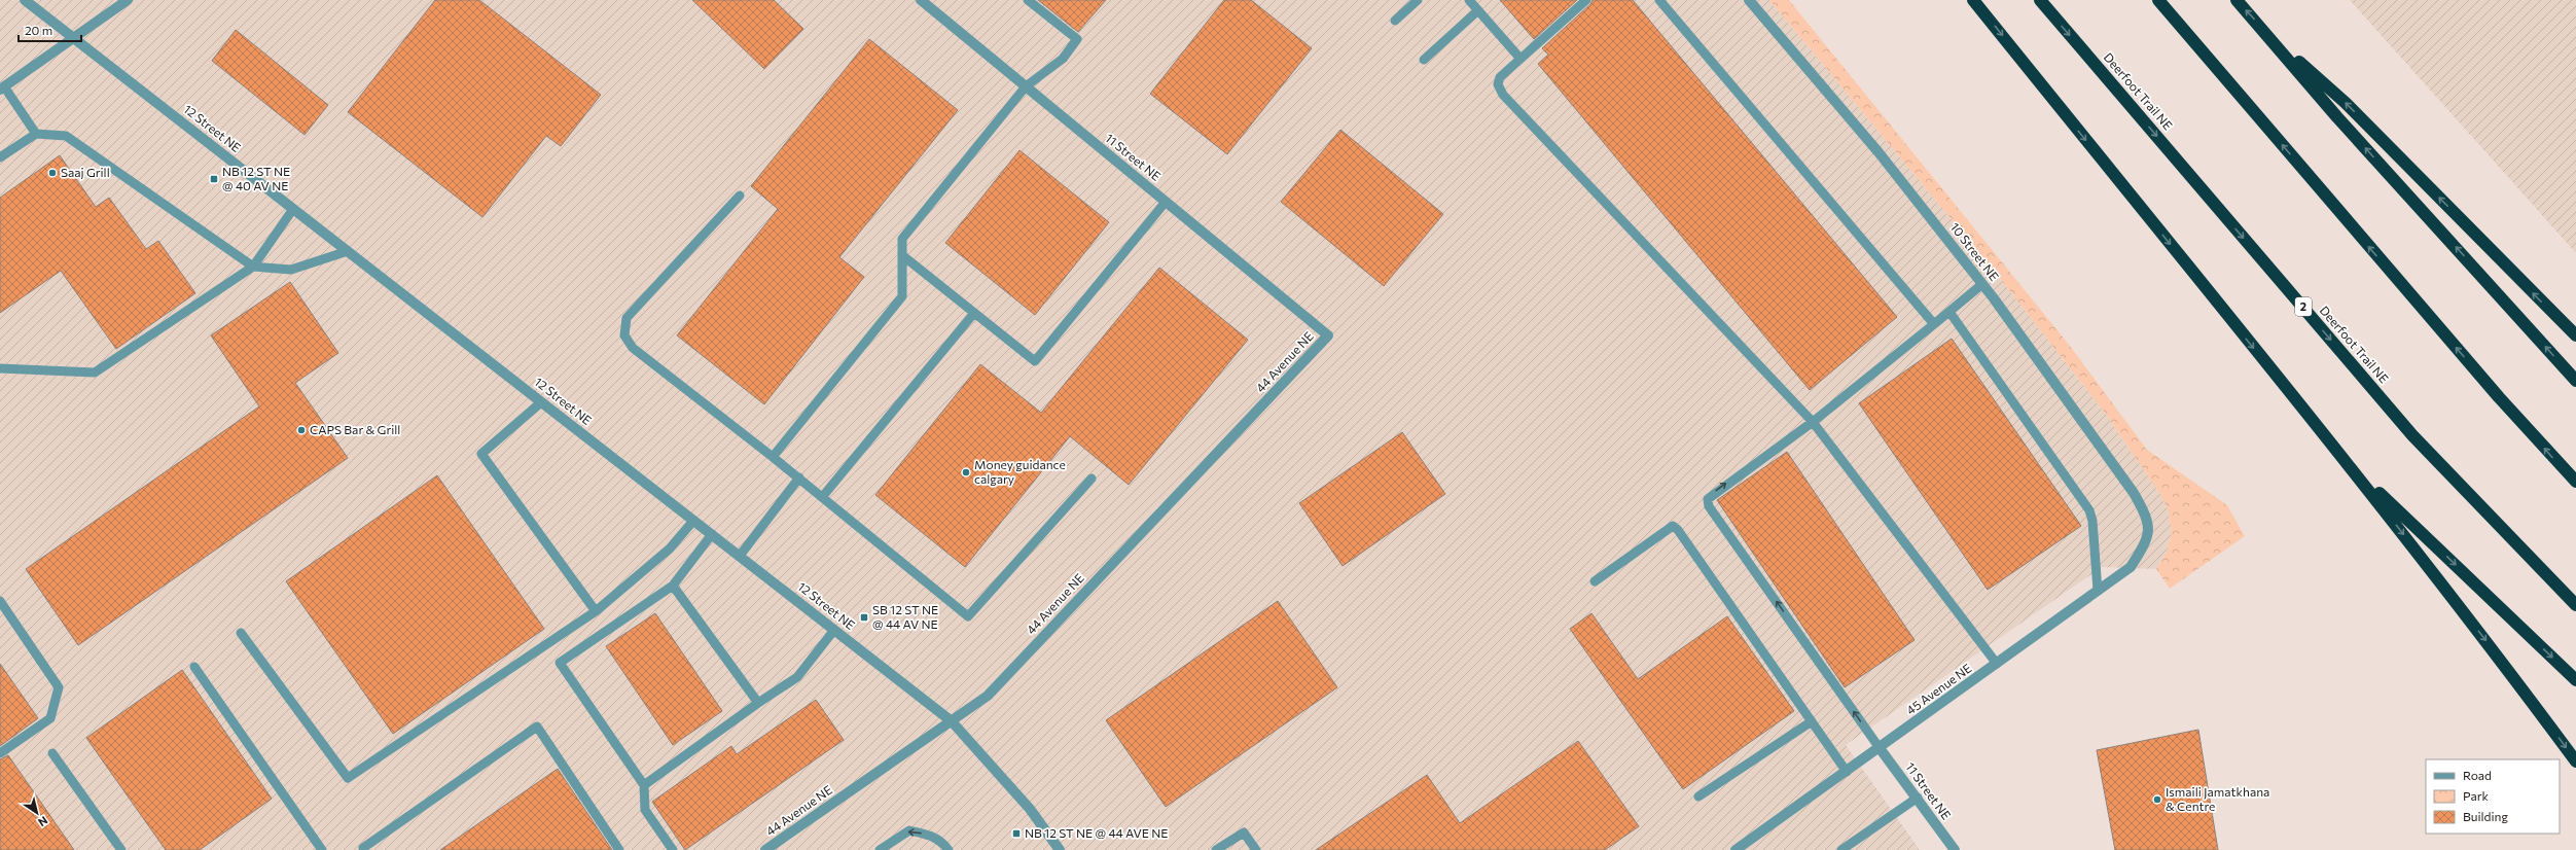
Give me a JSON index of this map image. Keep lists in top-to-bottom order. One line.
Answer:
{"streets":{"highway":["Deerfoot Trail NE","2"],"street":["12 Street NE","11 Street NE","10 Street NE","44 Avenue NE","45 Avenue NE"]},"crossings":[["12 Street NE","44 Avenue NE"],["11 Street NE","44 Avenue NE"],["11 Street NE","45 Avenue NE"],["10 Street NE","45 Avenue NE"]],"places":{"other":["Saaj Grill","CAPS Bar & Grill","Money guidance calgary","Ismaili Jamatkhana & Centre"],"transit":["NB 12 ST NE @ 40 AV NE","SB 12 ST NE @ 44 AV NE","NB 12 ST NE @ 44 AVE NE"]},"legend":["Road","Park","Building"],"scale_bar":"20 m","north":"bottom right"}
